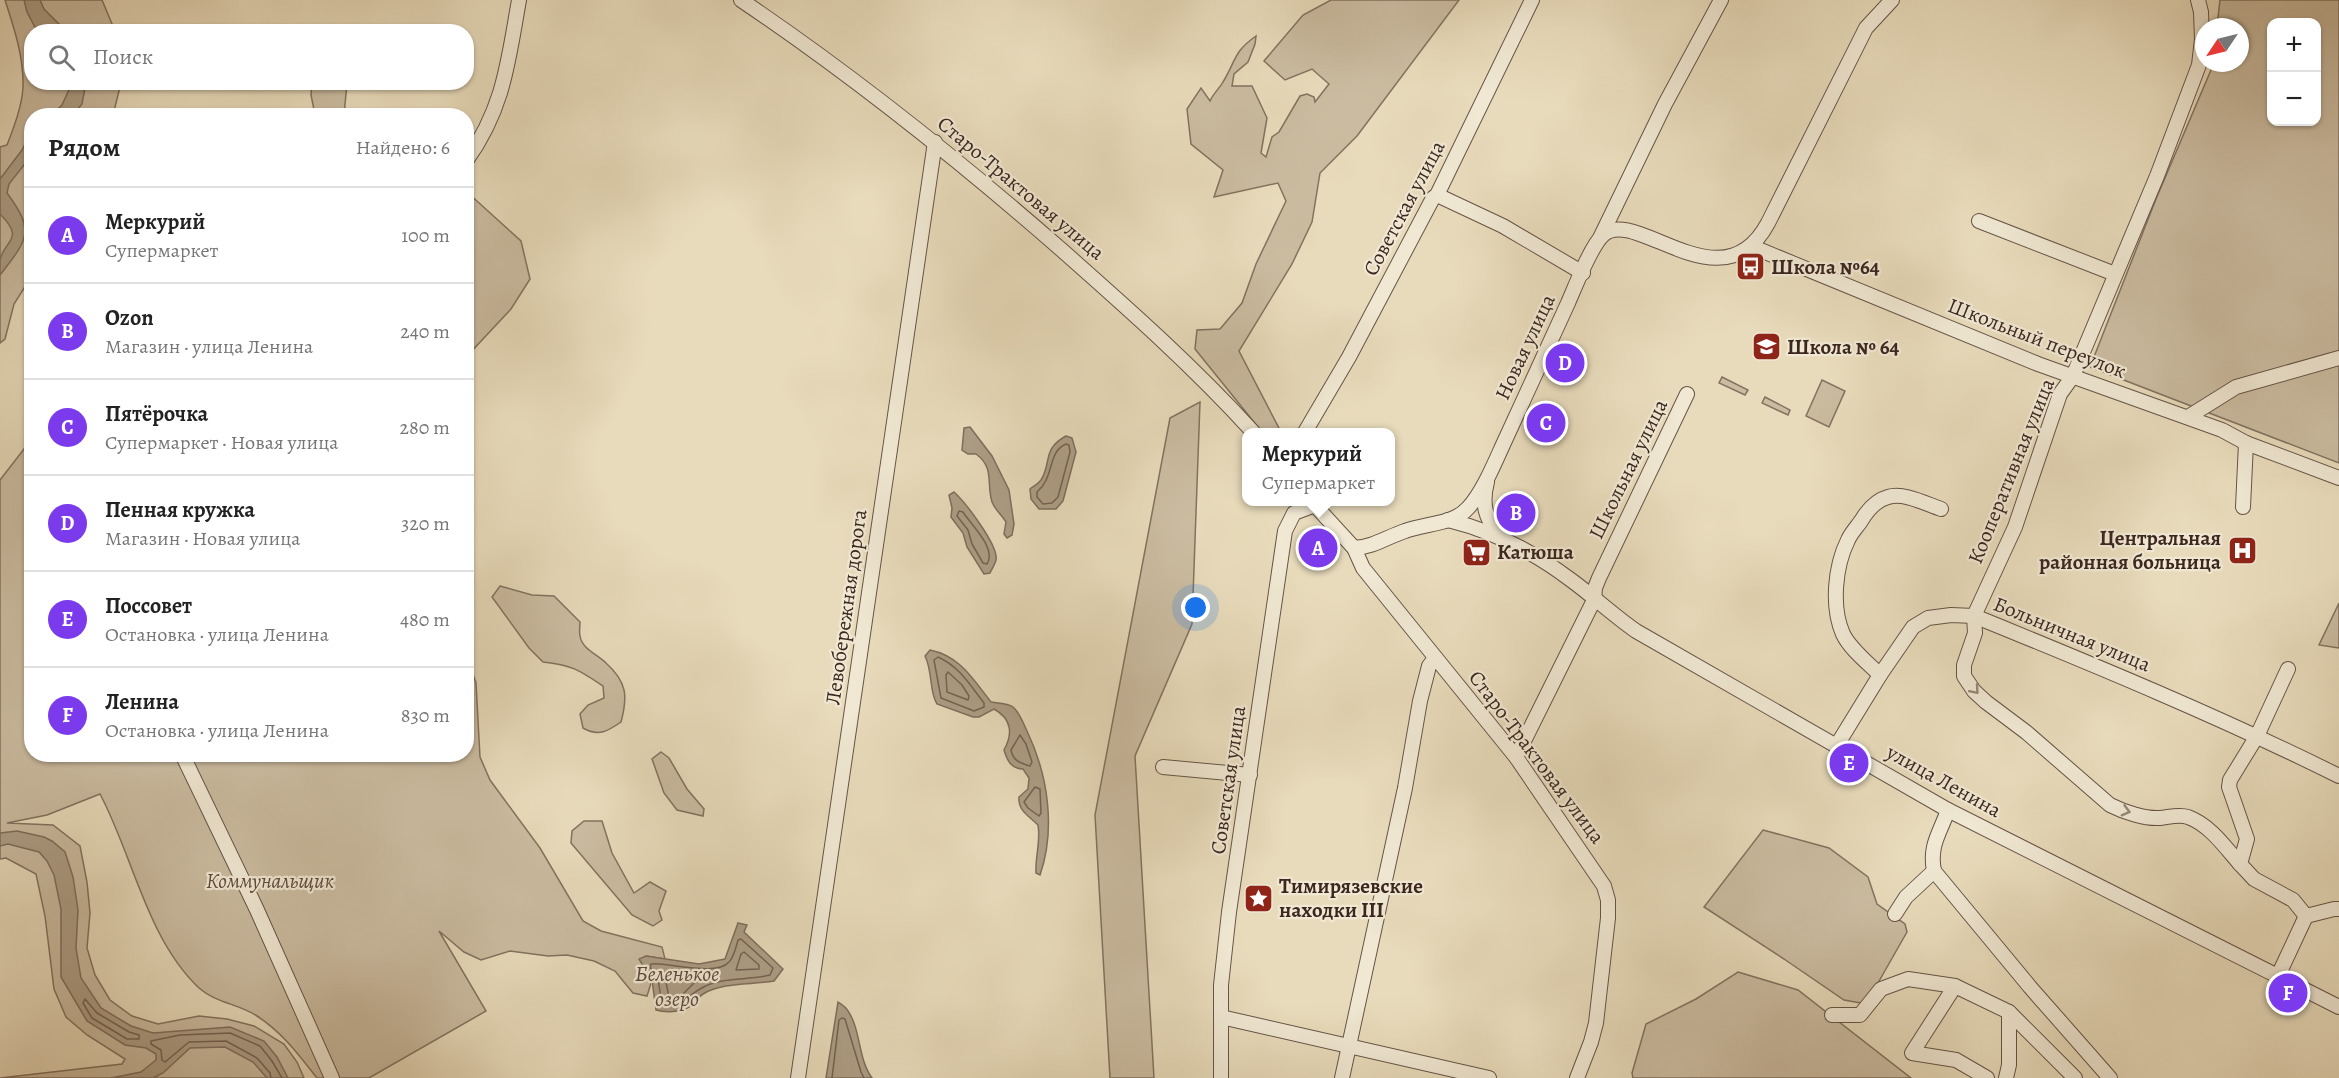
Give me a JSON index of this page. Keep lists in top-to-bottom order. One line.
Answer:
{"streets":{"street":["Старо-Трактовая улица","Советская улица","Школьный переулок","Новая улица","Школьная улица","Кооперативная улица","Левобережная дорога","Больничная улица","улица Ленина"]},"crossings":[["Старо-Трактовая улица","Новая улица"],["Старо-Трактовая улица","Школьная улица"],["Старо-Трактовая улица","Левобережная дорога"],["Школьный переулок","Кооперативная улица"],["Новая улица","улица Ленина"],["Школьная улица","улица Ленина"],["Кооперативная улица","Больничная улица"],["Больничная улица","улица Ленина"]],"water":["Беленькое озеро"],"parks":["Коммунальщик"],"places":{"bus stop":["Школа №64"],"school or university":["Школа № 64"],"hospital":["Центральная районная больница"],"supermarket":["Катюша"],"place":["Тимирязевские находки III"]},"north":"bottom left","page":{"map_buttons":["+","−"],"search":"Поиск","heading":["Рядом","Найдено: 6"],"list":[{"mark":"A","name":"Меркурий","note":"Супермаркет","value":"100 m"},{"mark":"B","name":"Ozon","note":"Магазин · улица Ленина","value":"240 m"},{"mark":"C","name":"Пятёрочка","note":"Супермаркет · Новая улица","value":"280 m"},{"mark":"D","name":"Пенная кружка","note":"Магазин · Новая улица","value":"320 m"},{"mark":"E","name":"Поссовет","note":"Остановка · улица Ленина","value":"480 m"},{"mark":"F","name":"Ленина","note":"Остановка · улица Ленина","value":"830 m"}],"pins":["D","C","B","A","E","F"],"popup":["Меркурий","Супермаркет"]}}
